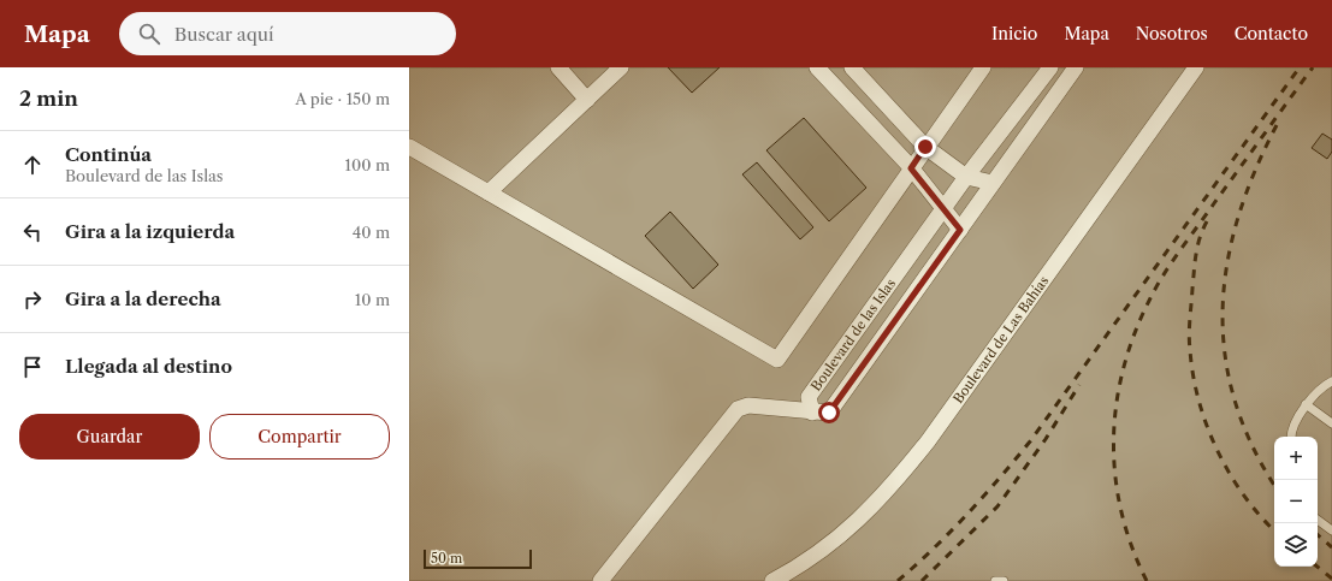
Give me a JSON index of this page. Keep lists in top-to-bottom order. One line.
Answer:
{"streets":{"street":["Boulevard de las Islas","Boulevard de Las Bahías"]},"scale_bar":"50 m","page":{"header":"Mapa","search":"Buscar aquí","nav":["Inicio","Mapa","Nosotros","Contacto"],"heading":["2 min","A pie · 150 m"],"list":[["Continúa","Boulevard de las Islas","100 m"],["Gira a la izquierda","40 m"],["Gira a la derecha","10 m"],"Llegada al destino"],"buttons":["Guardar","Compartir"],"map_buttons":["+","−"],"scale":"50 m"}}
